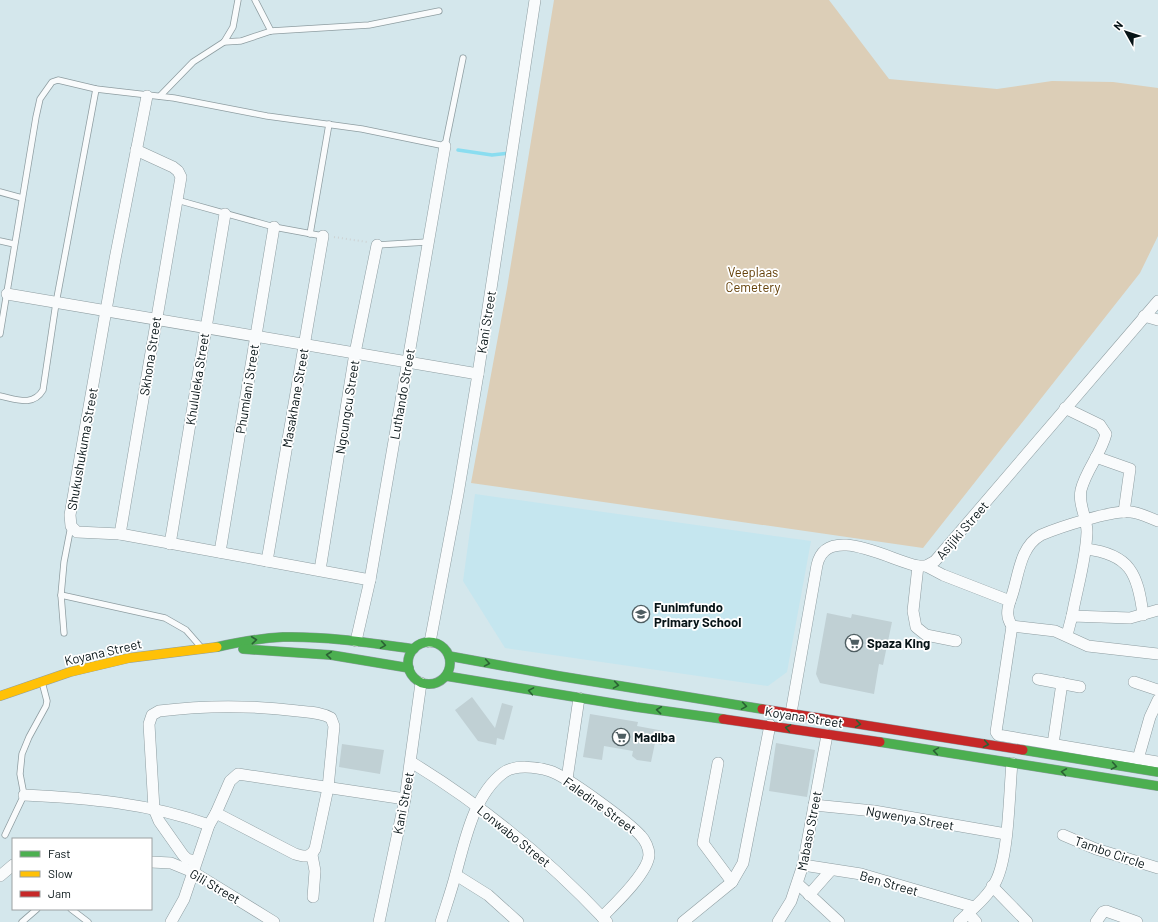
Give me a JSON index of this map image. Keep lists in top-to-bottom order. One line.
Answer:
{"streets":{"main road":["Koyana Street"],"street":["Kani Street","Skhona Street","Khululeka Street","Phumlani Street","Luthando Street","Masakhane Street","Ngcungcu Street","Shukushukuma Street","Asijiki Street","Faledine Street","Ngwenya Street","Mabaso Street","Lonwabo Street","Tambo Circle","Ben Street","Gili Street"]},"crossings":[["Kani Street","Koyana Street"],["Kani Street","Lonwabo Street"],["Skhona Street","Shukushukuma Street"],["Khululeka Street","Shukushukuma Street"],["Phumlani Street","Shukushukuma Street"],["Luthando Street","Shukushukuma Street"],["Luthando Street","Koyana Street"],["Masakhane Street","Shukushukuma Street"],["Ngcungcu Street","Shukushukuma Street"],["Koyana Street","Mabaso Street"],["Faledine Street","Lonwabo Street"],["Ngwenya Street","Mabaso Street"],["Mabaso Street","Ben Street"]],"parks":["Veeplaas Cemetery"],"places":{"school or university":["Funimfundo Primary School"],"supermarket":["Spaza King","Madiba"]},"legend":["Fast","Slow","Jam"],"north":"top left"}
